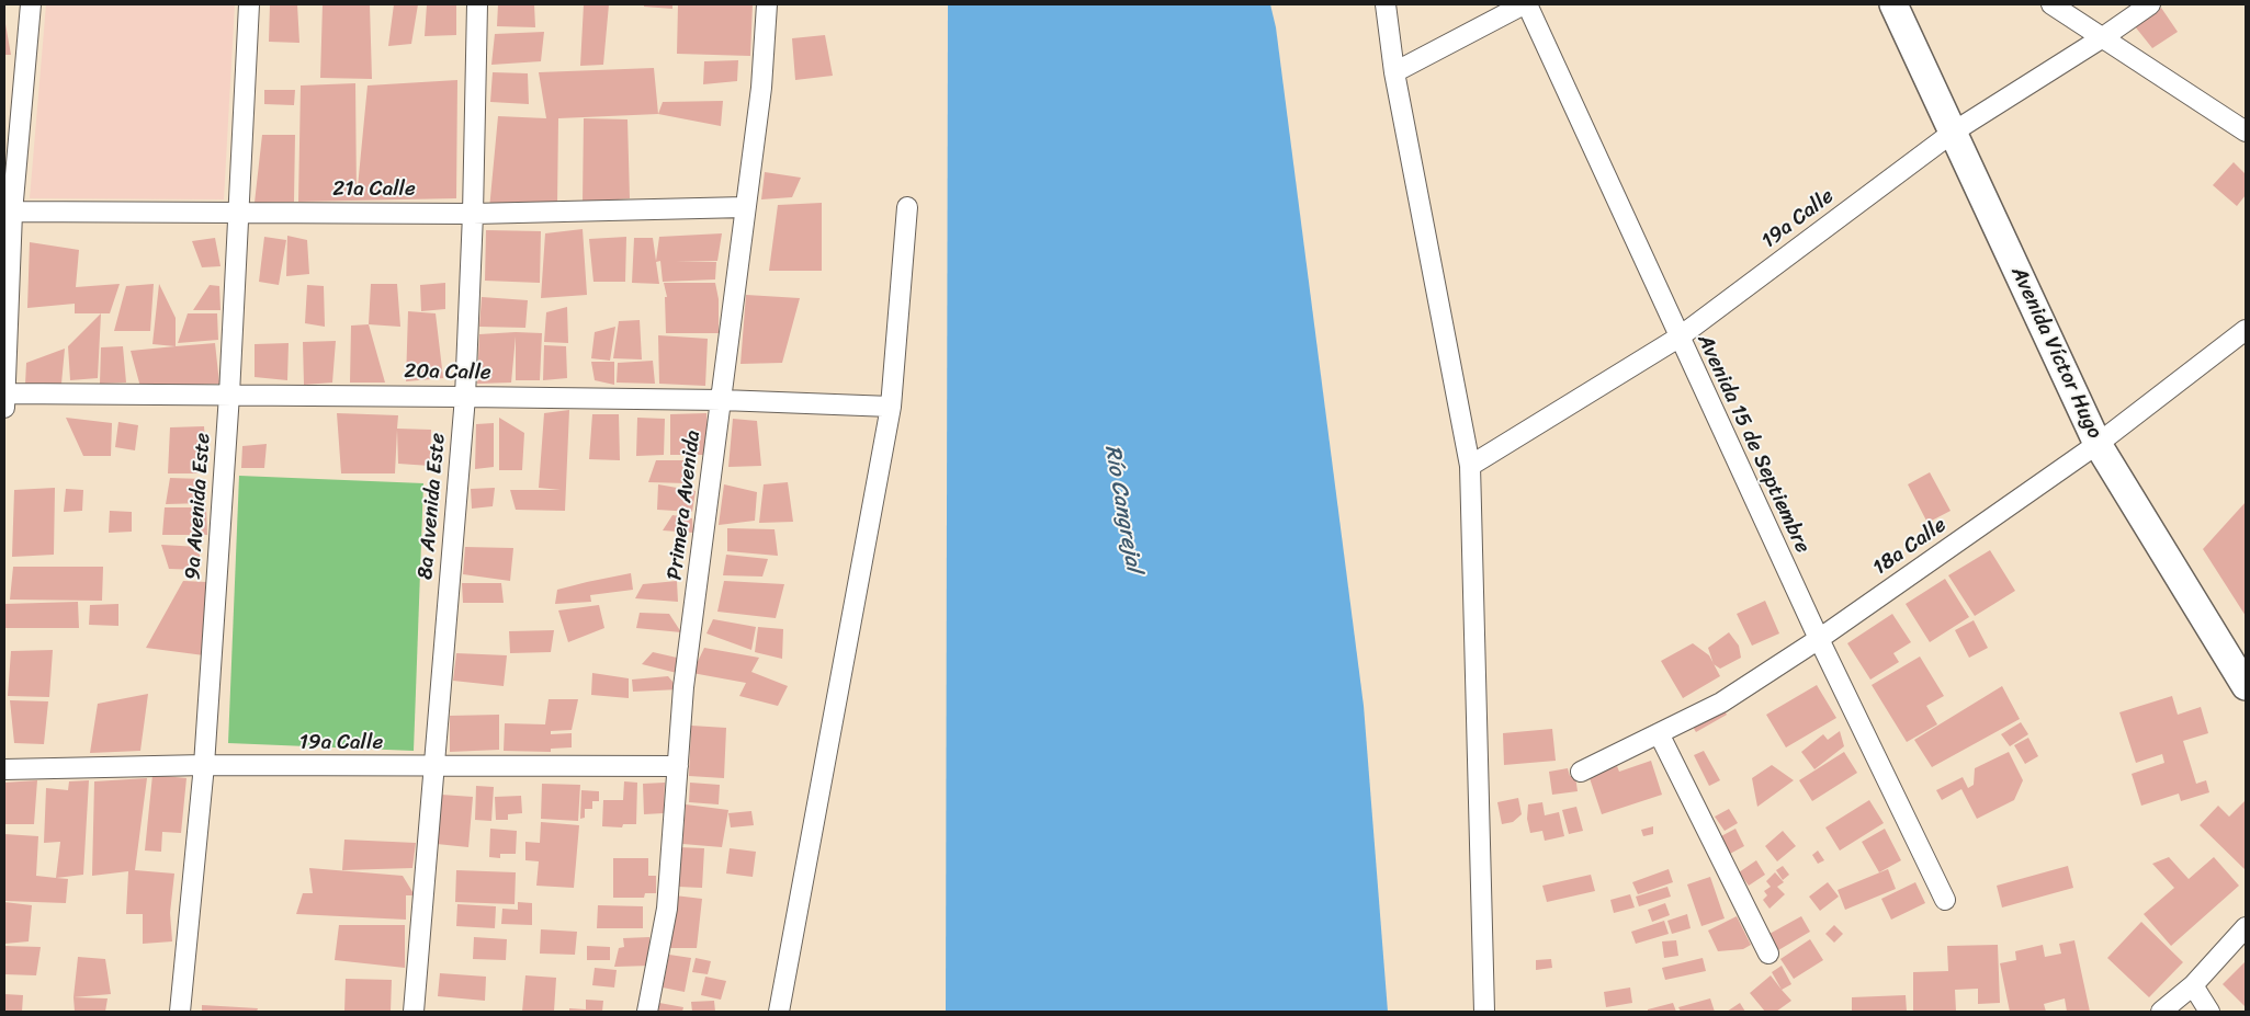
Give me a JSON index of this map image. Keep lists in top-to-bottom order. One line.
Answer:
{"streets":{"street":["21a Calle","19a Calle","Avenida Víctor Hugo","20a Calle","Avenida 15 de Septiembre","Primera Avenida","9a Avenida Este","8a Avenida Este","18a Calle"]},"crossings":[["21a Calle","Primera Avenida"],["21a Calle","9a Avenida Este"],["21a Calle","8a Avenida Este"],["19a Calle","Avenida Víctor Hugo"],["19a Calle","Avenida 15 de Septiembre"],["19a Calle","Primera Avenida"],["19a Calle","9a Avenida Este"],["19a Calle","8a Avenida Este"],["Avenida Víctor Hugo","18a Calle"],["20a Calle","Primera Avenida"],["20a Calle","9a Avenida Este"],["20a Calle","8a Avenida Este"],["Avenida 15 de Septiembre","18a Calle"]],"water":["Río Cangrejal"]}
